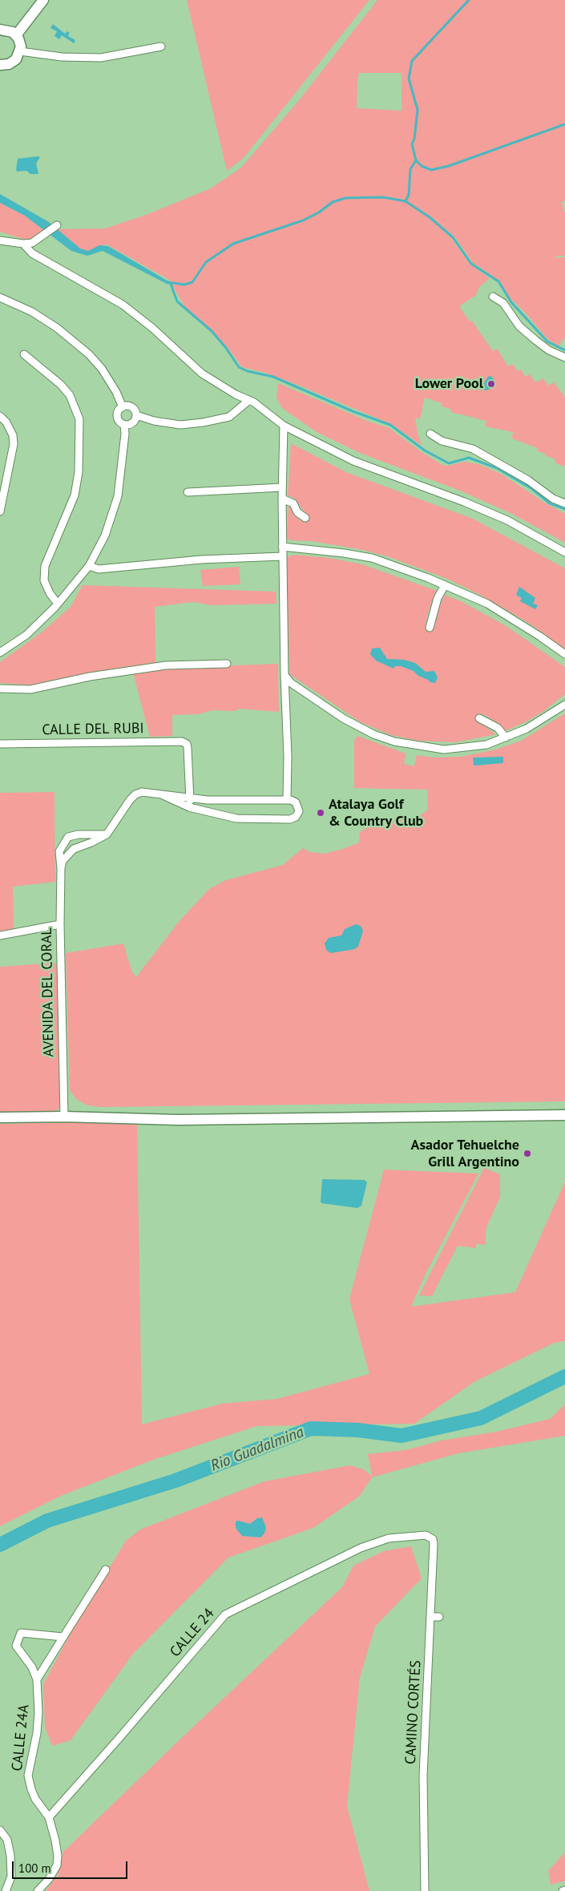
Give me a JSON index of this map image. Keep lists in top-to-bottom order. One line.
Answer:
{"streets":{"street":["CALLE DEL RUBI","AVENIDA DEL CORAL","CALLE 24","CAMINO CORTÉS","CALLE 24A"]},"crossings":[["CALLE 24","CAMINO CORTÉS"],["CALLE 24","CALLE 24A"]],"water":["Rio Guadalmina"],"places":["Lower Pool","Atalaya Golf & Country Club","Asador Tehuelche Grill Argentino"],"scale_bar":"100 m"}
